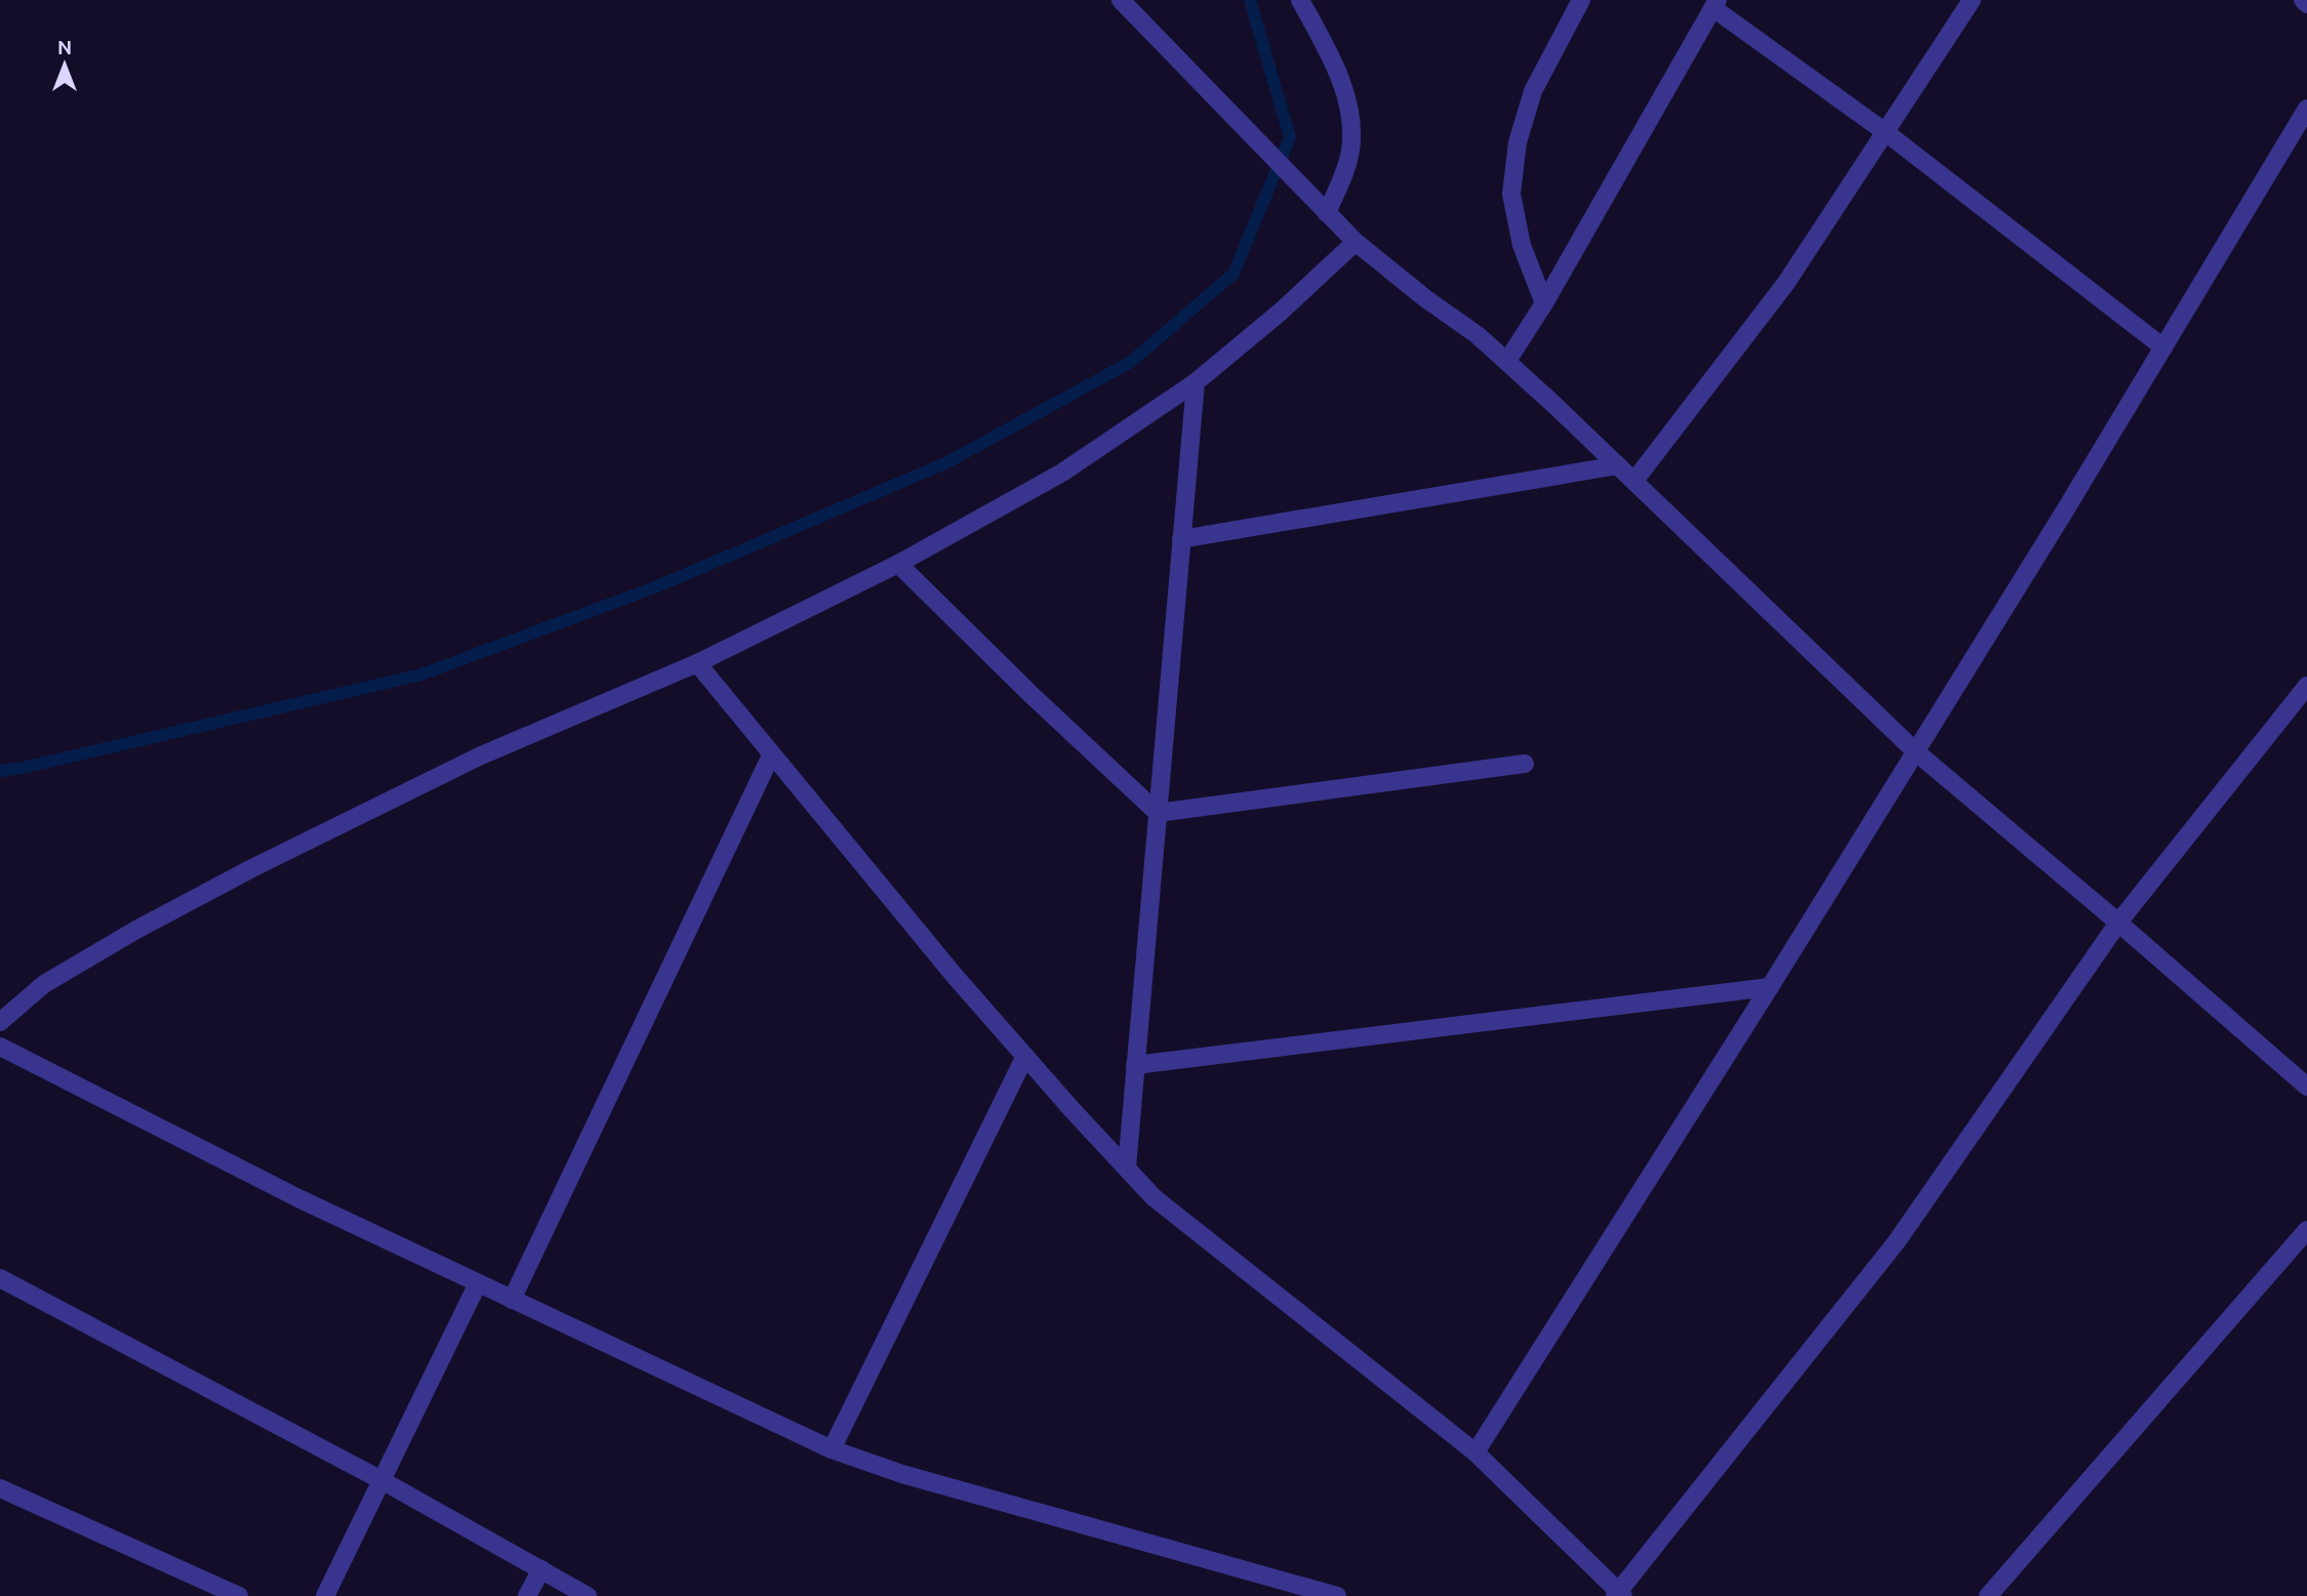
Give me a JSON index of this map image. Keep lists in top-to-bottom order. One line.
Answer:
{"north":"top"}
